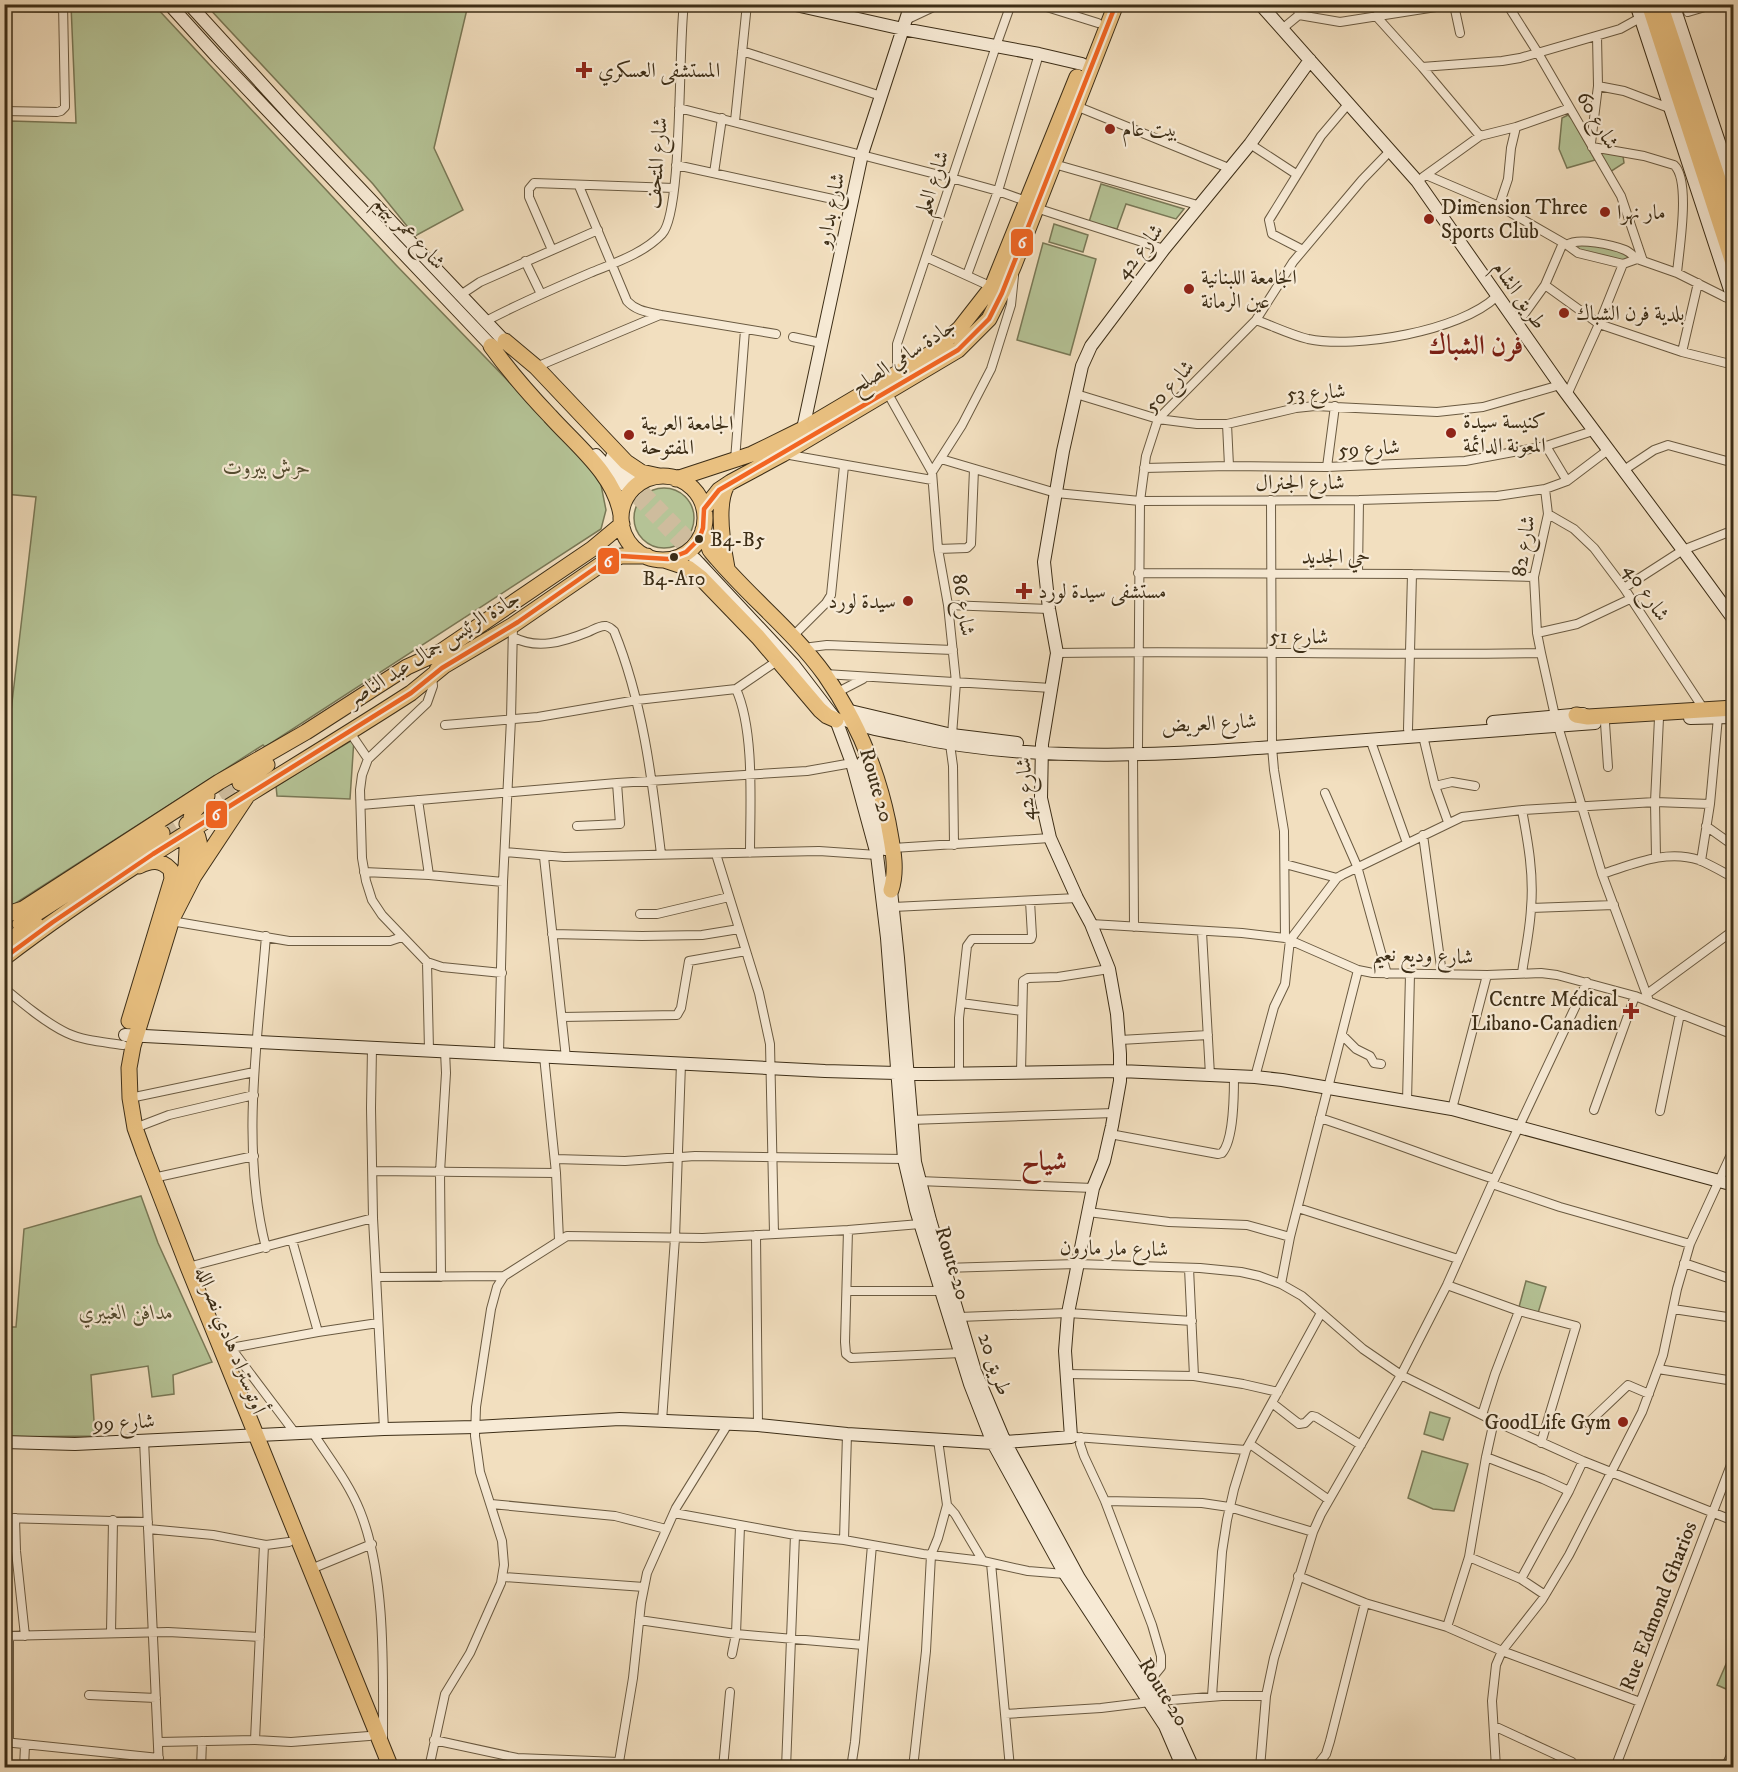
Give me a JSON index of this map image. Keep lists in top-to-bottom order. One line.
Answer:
{"streets":{"highway":["جادة سامي الصلح","جادة الرئيس جمال عبد الناصر","أوتوستراد هادي نصرالله"],"street":["شارع 60","شارع المتحف","شارع العلم","شارع بدارو","شارع عمر بيهم","شارع 42","طريق الشام","شارع 50","شارع 53","شارع 59","شارع الجنرال","شارع 82","حي الجديد","شارع 40","شارع 86","شارع 51","شارع العريض","Route 20","شارع وديع نعيم","شارع مار مارون","طريق 20","شارع 99","Rue Edmond Gharios"]},"crossings":[["شارع المتحف","شارع عمر بيهم"],["شارع العلم","جادة سامي الصلح"],["شارع بدارو","جادة سامي الصلح"],["شارع 42","طريق الشام"],["شارع 42","شارع 53"],["شارع 42","شارع الجنرال"],["شارع 42","شارع 51"],["شارع 42","شارع العريض"],["شارع 42","شارع وديع نعيم"],["شارع 42","شارع مار مارون"],["شارع 42","شارع 99"],["طريق الشام","شارع 50"],["طريق الشام","شارع 53"],["طريق الشام","شارع 59"],["طريق الشام","شارع 82"],["جادة سامي الصلح","جادة الرئيس جمال عبد الناصر"],["شارع 50","شارع 53"],["شارع 50","شارع 59"],["شارع 50","شارع الجنرال"],["شارع 50","حي الجديد"],["شارع 50","شارع 51"],["شارع 50","شارع العريض"],["شارع 50","شارع وديع نعيم"],["شارع الجنرال","شارع 82"],["شارع 82","حي الجديد"],["شارع 82","شارع 40"],["شارع 82","شارع 51"],["شارع 82","شارع العريض"],["شارع 82","شارع وديع نعيم"],["شارع 40","شارع العريض"],["شارع 86","شارع العريض"],["شارع العريض","Route 20"],["Route 20","طريق 20"],["Route 20","شارع 99"],["شارع مار مارون","طريق 20"],["شارع مار مارون","Rue Edmond Gharios"],["أوتوستراد هادي نصرالله","شارع 99"],["طريق 20","شارع 99"]],"districts":["فرن الشباك","شياح"],"parks":["حرش بيروت","مدافن الغبيري"],"places":{"health":["المستشفى العسكري","مستشفى سيدة لورد","Centre Médical Libano-Canadien"],"other":["بيت عام","مار نهرا","Dimension Three Sports Club","الجامعة اللبنانية عين الرمانة","بلدية فرن الشباك","كنيسة سيدة المعونة الدائمة","الجامعة العربية المفتوحة","B4-B5","B4-A10","سيدة لورد","GoodLife Gym"]},"lines":["transit line 6"]}
